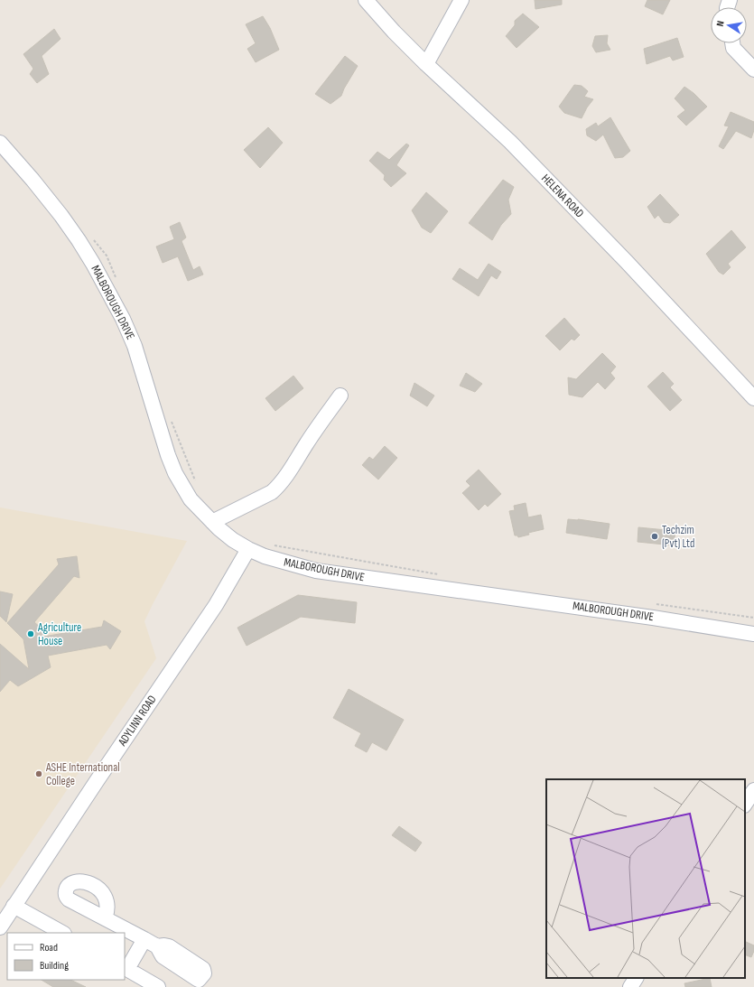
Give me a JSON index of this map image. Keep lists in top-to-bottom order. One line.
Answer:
{"streets":{"street":["HELENA ROAD","MALBOROUGH DRIVE","ADYLINN ROAD"]},"crossings":[["MALBOROUGH DRIVE","ADYLINN ROAD"]],"places":["Techzim (Pvt) Ltd","Agriculture House","ASHE International College"],"legend":["Road","Building"],"north":"left"}
